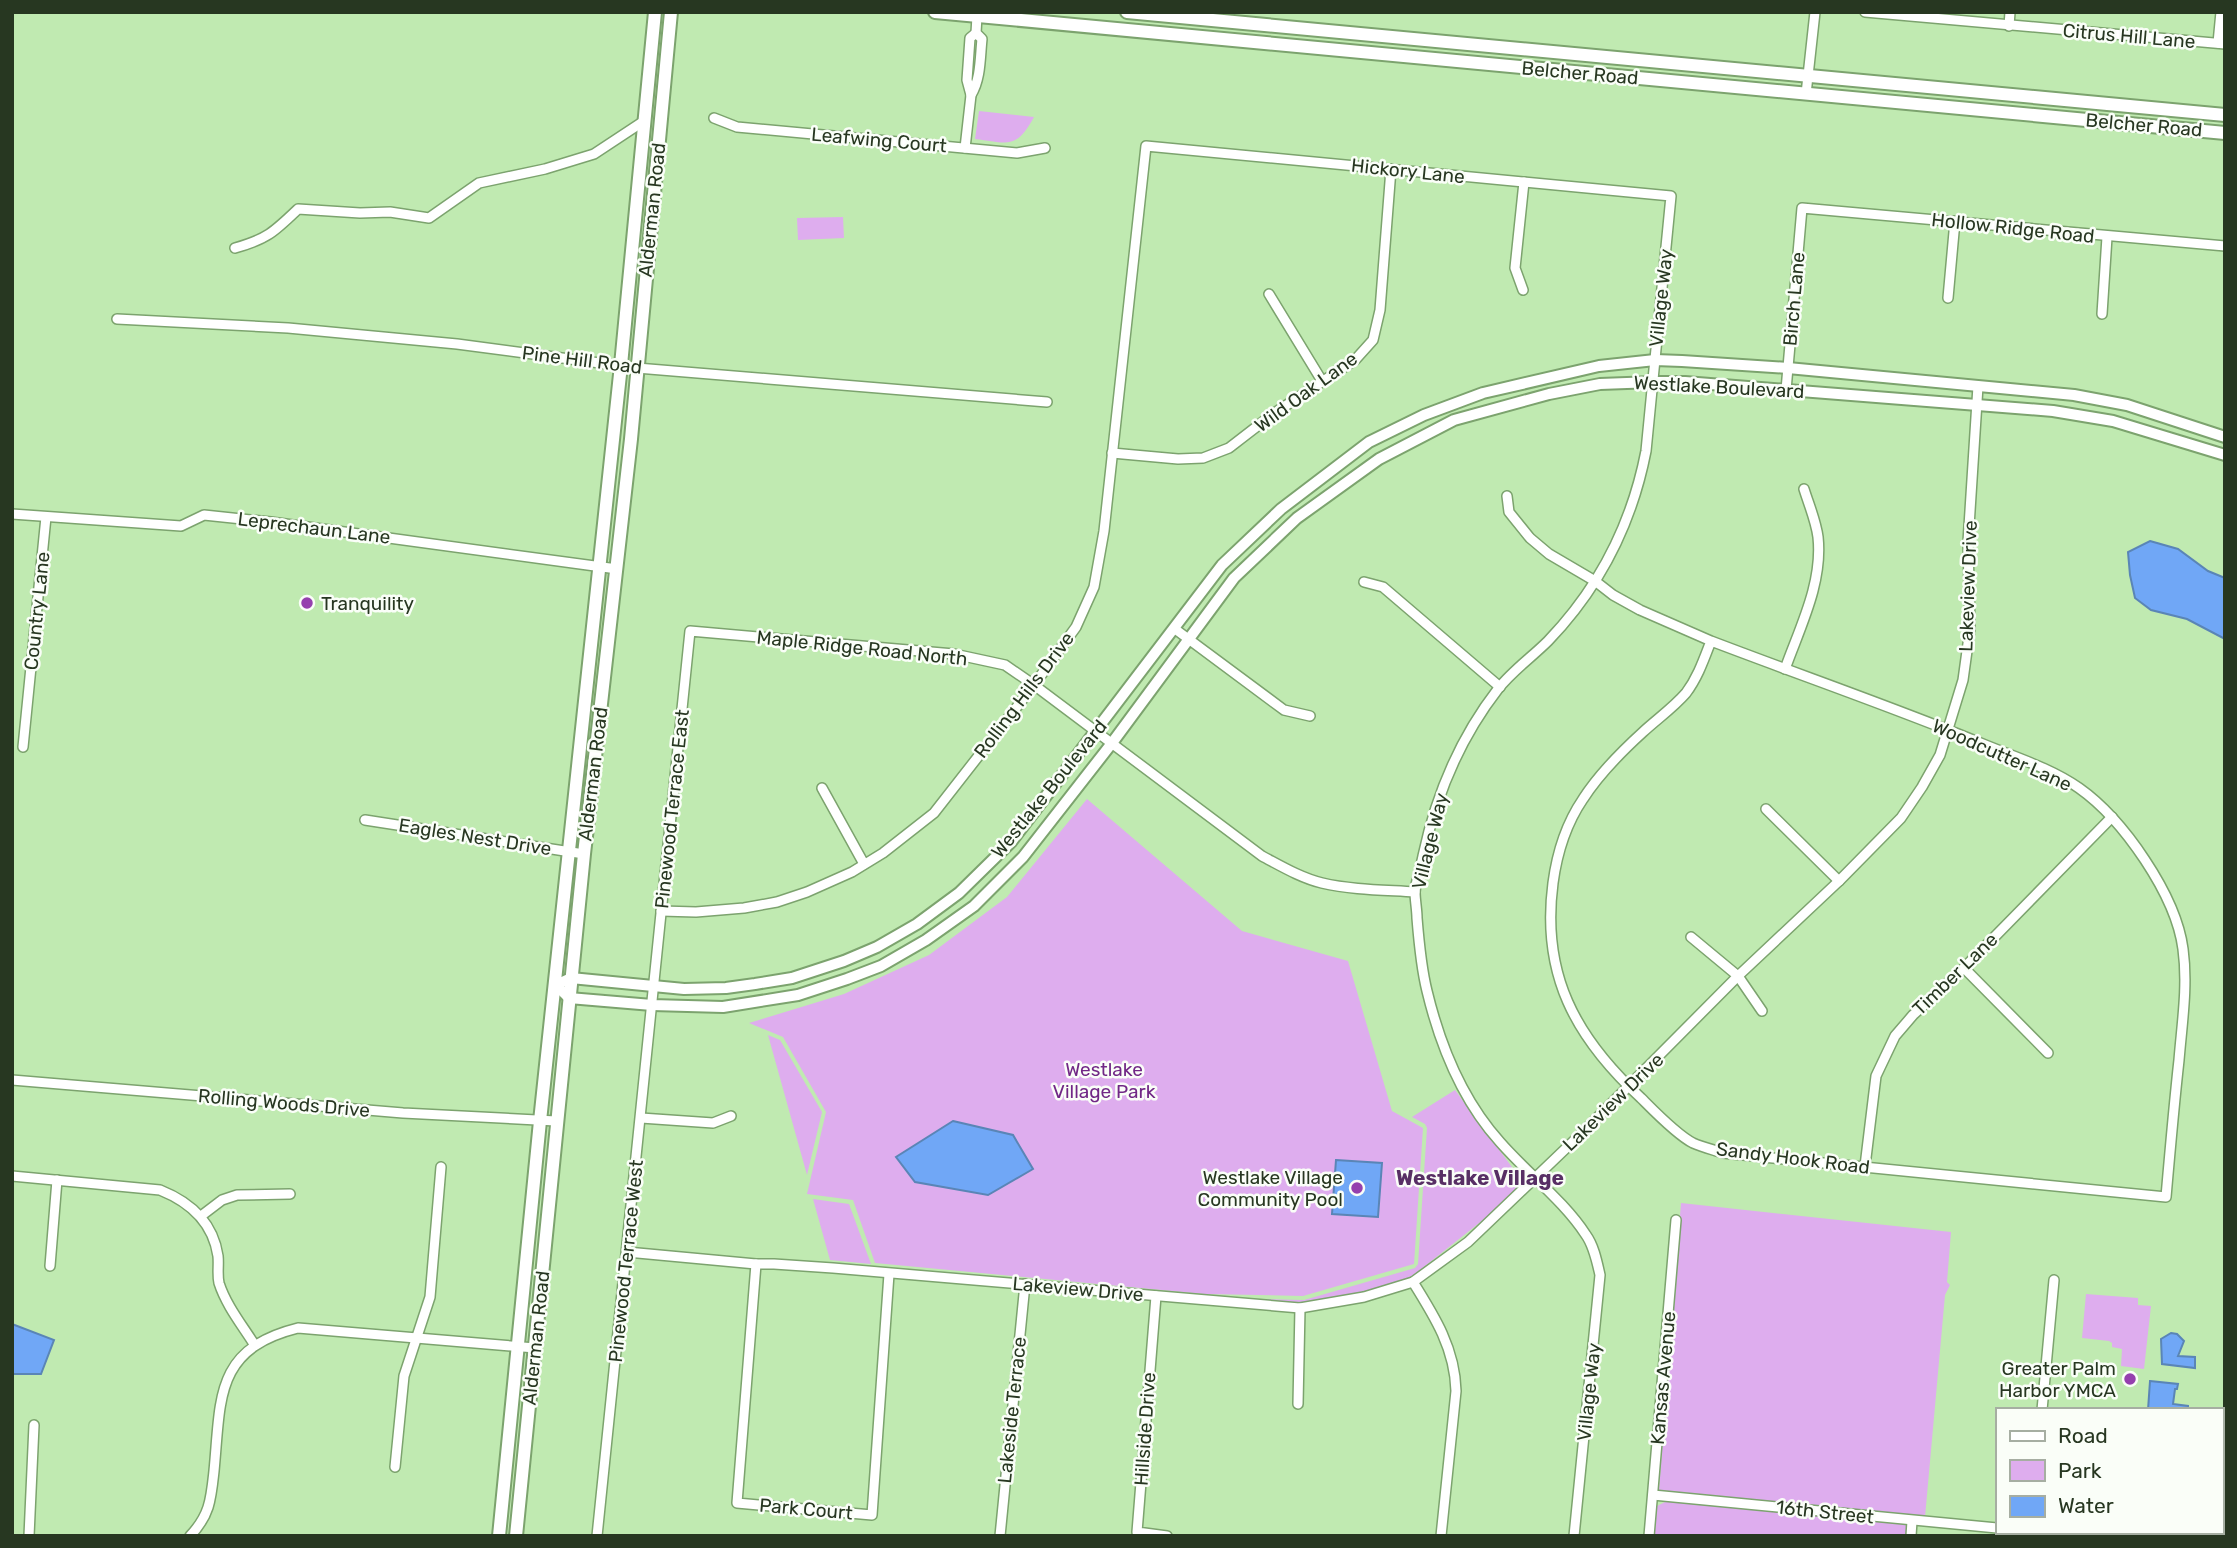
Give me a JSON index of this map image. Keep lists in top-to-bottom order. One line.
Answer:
{"streets":{"main road":["Belcher Road","Alderman Road"],"street":["Citrus Hill Lane","Leafwing Court","Hickory Lane","Hollow Ridge Road","Village Way","Birch Lane","Pine Hill Road","Westlake Boulevard","Wild Oak Lane","Leprechaun Lane","Lakeview Drive","Country Lane","Maple Ridge Road North","Rolling Hills Drive","Woodcutter Lane","Pinewood Terrace East","Eagles Nest Drive","Timber Lane","Rolling Woods Drive","Sandy Hook Road","Pinewood Terrace West","Kansas Avenue","Lakeside Terrace","Hillside Drive","Park Court","16th Street"]},"crossings":[["Hickory Lane","Village Way"],["Hickory Lane","Wild Oak Lane"],["Hickory Lane","Rolling Hills Drive"],["Alderman Road","Pine Hill Road"],["Alderman Road","Westlake Boulevard"],["Alderman Road","Leprechaun Lane"],["Alderman Road","Eagles Nest Drive"],["Alderman Road","Rolling Woods Drive"],["Hollow Ridge Road","Birch Lane"],["Village Way","Westlake Boulevard"],["Village Way","Lakeview Drive"],["Village Way","Maple Ridge Road North"],["Village Way","Woodcutter Lane"],["Birch Lane","Westlake Boulevard"],["Westlake Boulevard","Lakeview Drive"],["Westlake Boulevard","Maple Ridge Road North"],["Westlake Boulevard","Pinewood Terrace East"],["Westlake Boulevard","Pinewood Terrace West"],["Wild Oak Lane","Rolling Hills Drive"],["Leprechaun Lane","Country Lane"],["Lakeview Drive","Woodcutter Lane"],["Lakeview Drive","Sandy Hook Road"],["Lakeview Drive","Pinewood Terrace West"],["Lakeview Drive","Lakeside Terrace"],["Lakeview Drive","Hillside Drive"],["Lakeview Drive","Park Court"],["Maple Ridge Road North","Rolling Hills Drive"],["Maple Ridge Road North","Pinewood Terrace East"],["Rolling Hills Drive","Pinewood Terrace East"],["Woodcutter Lane","Timber Lane"],["Woodcutter Lane","Sandy Hook Road"],["Pinewood Terrace East","Pinewood Terrace West"],["Timber Lane","Sandy Hook Road"],["Kansas Avenue","16th Street"]],"districts":["Westlake Village"],"parks":["Westlake Village Park"],"places":["Tranquility","Westlake Village Community Pool","Greater Palm Harbor YMCA"],"legend":["Road","Park","Water"]}
